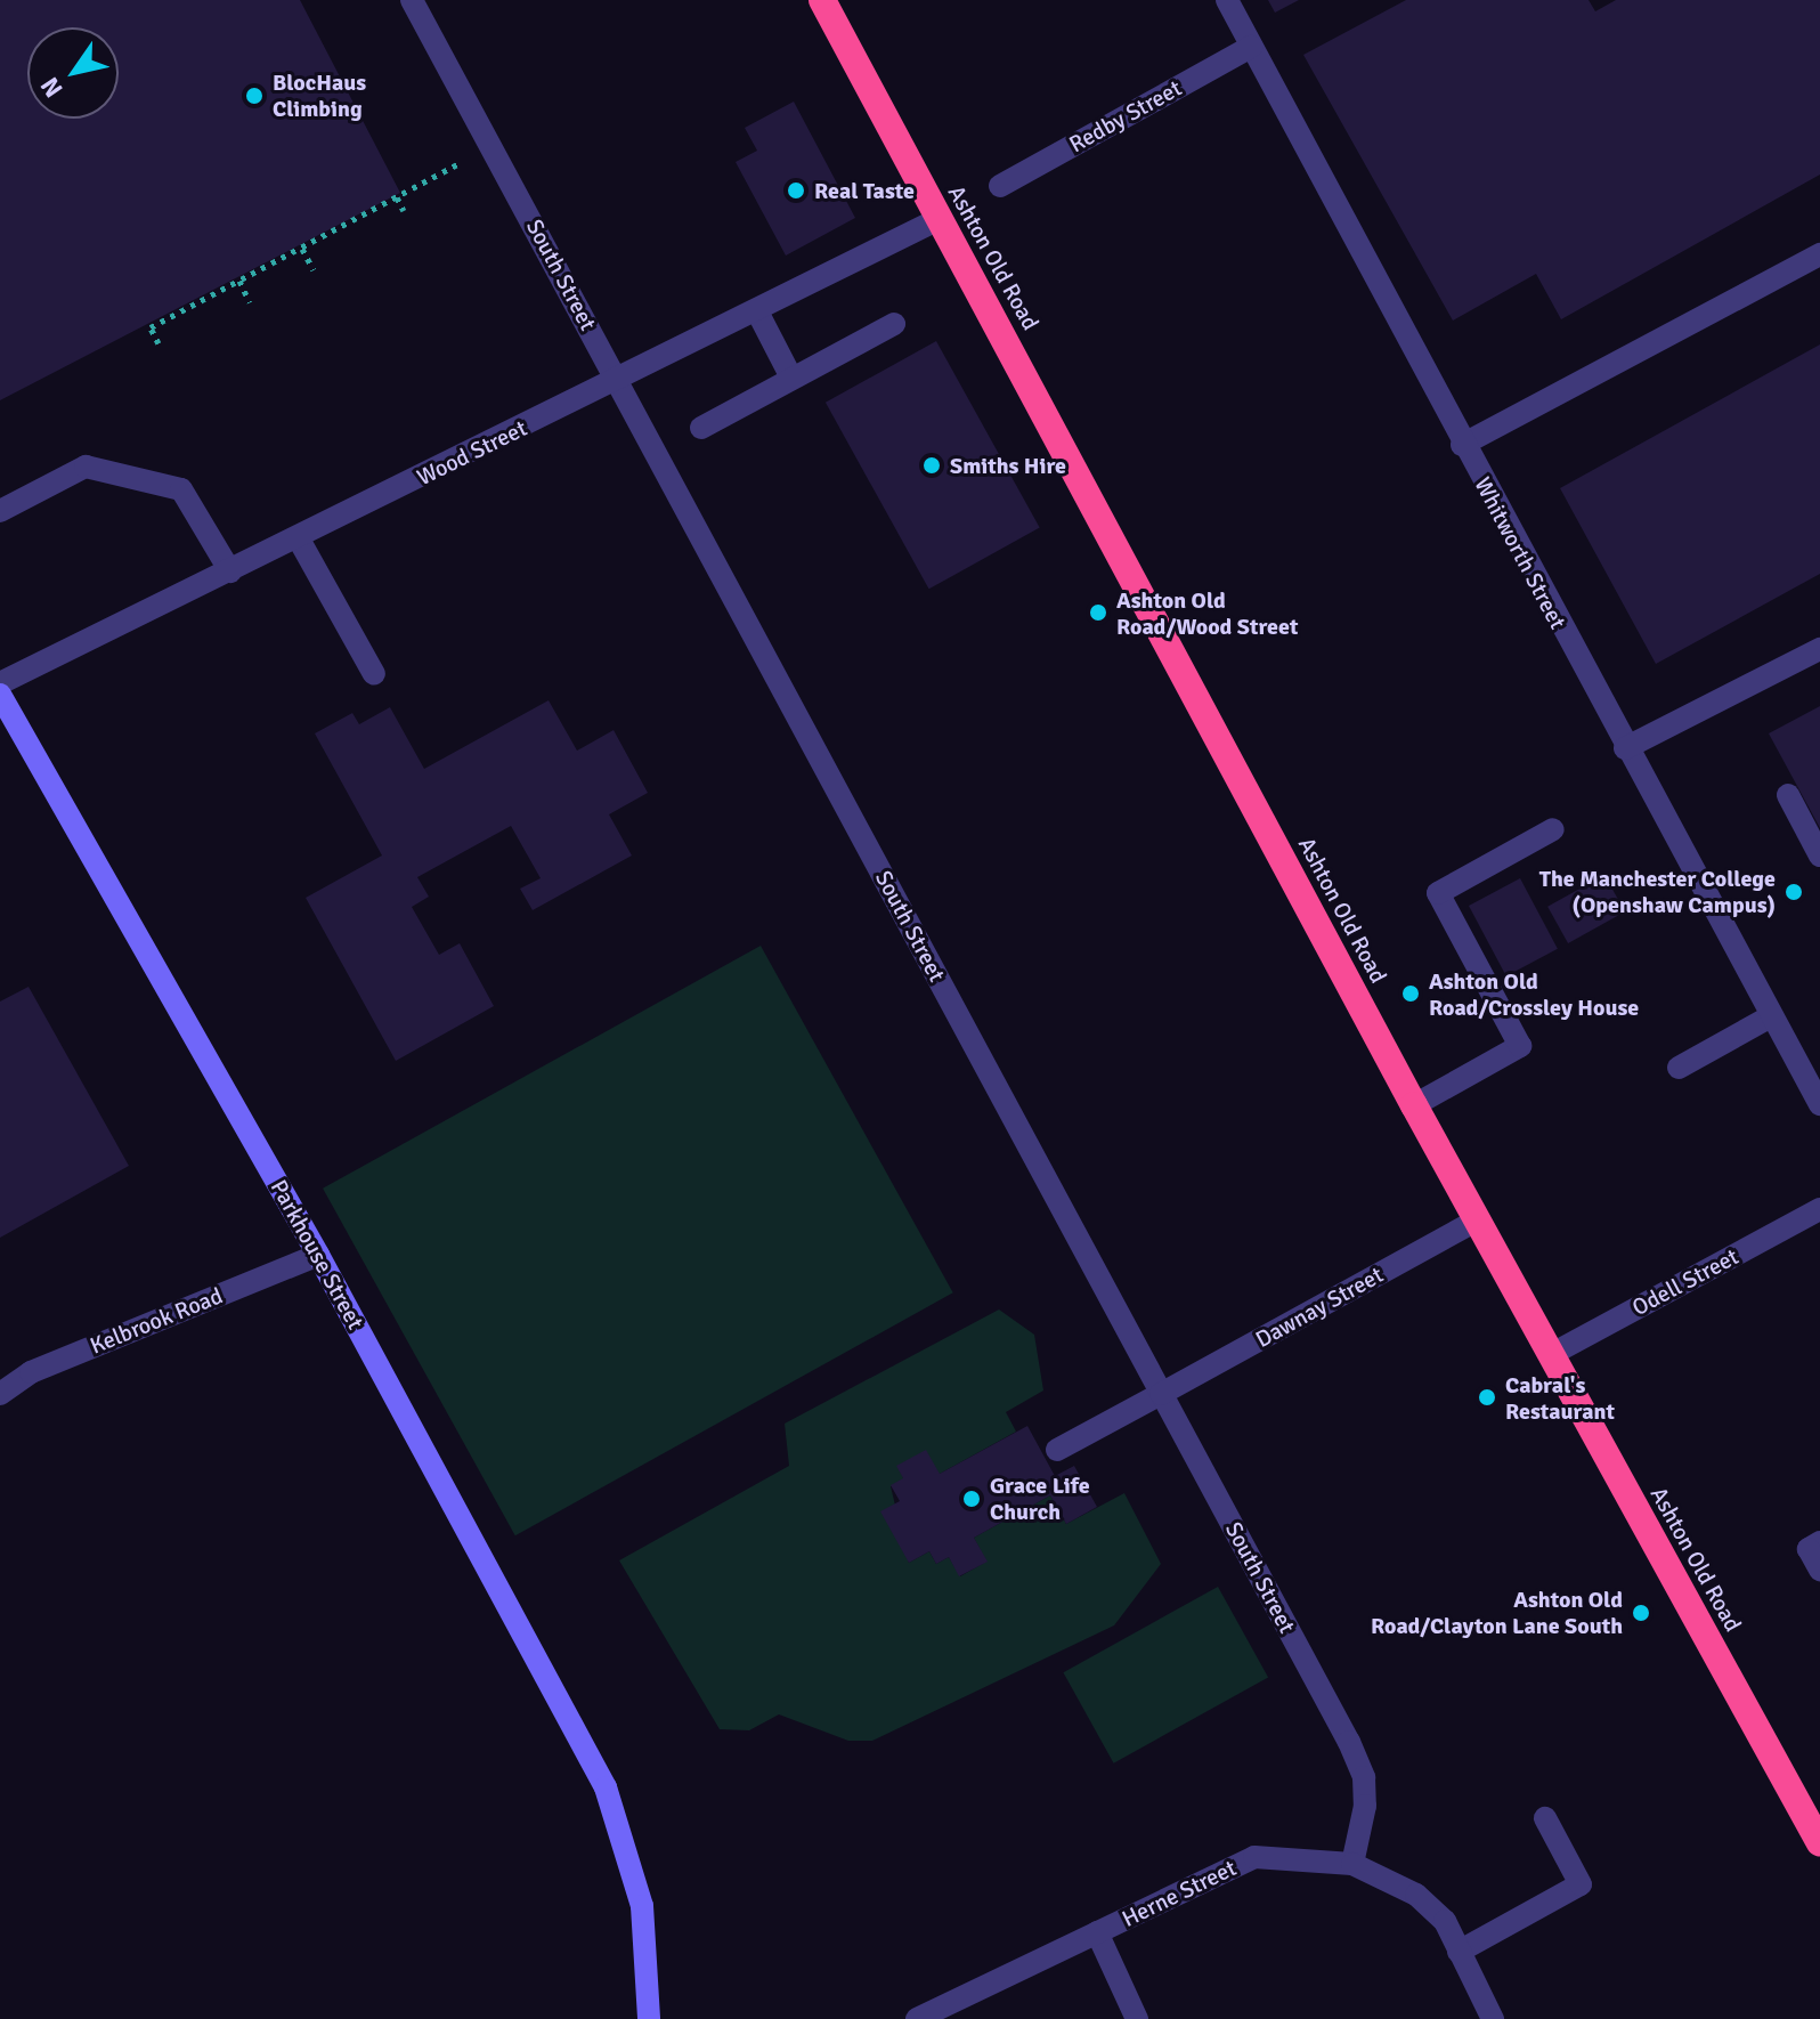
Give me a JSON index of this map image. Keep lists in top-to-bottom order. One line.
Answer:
{"streets":{"highway":["Ashton Old Road"],"street":["Redby Street","South Street","Wood Street","Whitworth Street","Parkhouse Street","Odell Street","Dawnay Street","Kelbrook Road","Herne Street"]},"crossings":[["Redby Street","Whitworth Street"],["Ashton Old Road","Wood Street"],["Ashton Old Road","Odell Street"],["Ashton Old Road","Dawnay Street"],["South Street","Wood Street"],["South Street","Dawnay Street"],["South Street","Herne Street"],["Parkhouse Street","Kelbrook Road"]],"places":["BlocHaus Climbing","Real Taste","Smiths Hire","Ashton Old Road/Wood Street","The Manchester College (Openshaw Campus)","Ashton Old Road/Crossley House","Cabral's Restaurant","Grace Life Church","Ashton Old Road/Clayton Lane South"],"north":"bottom left"}
